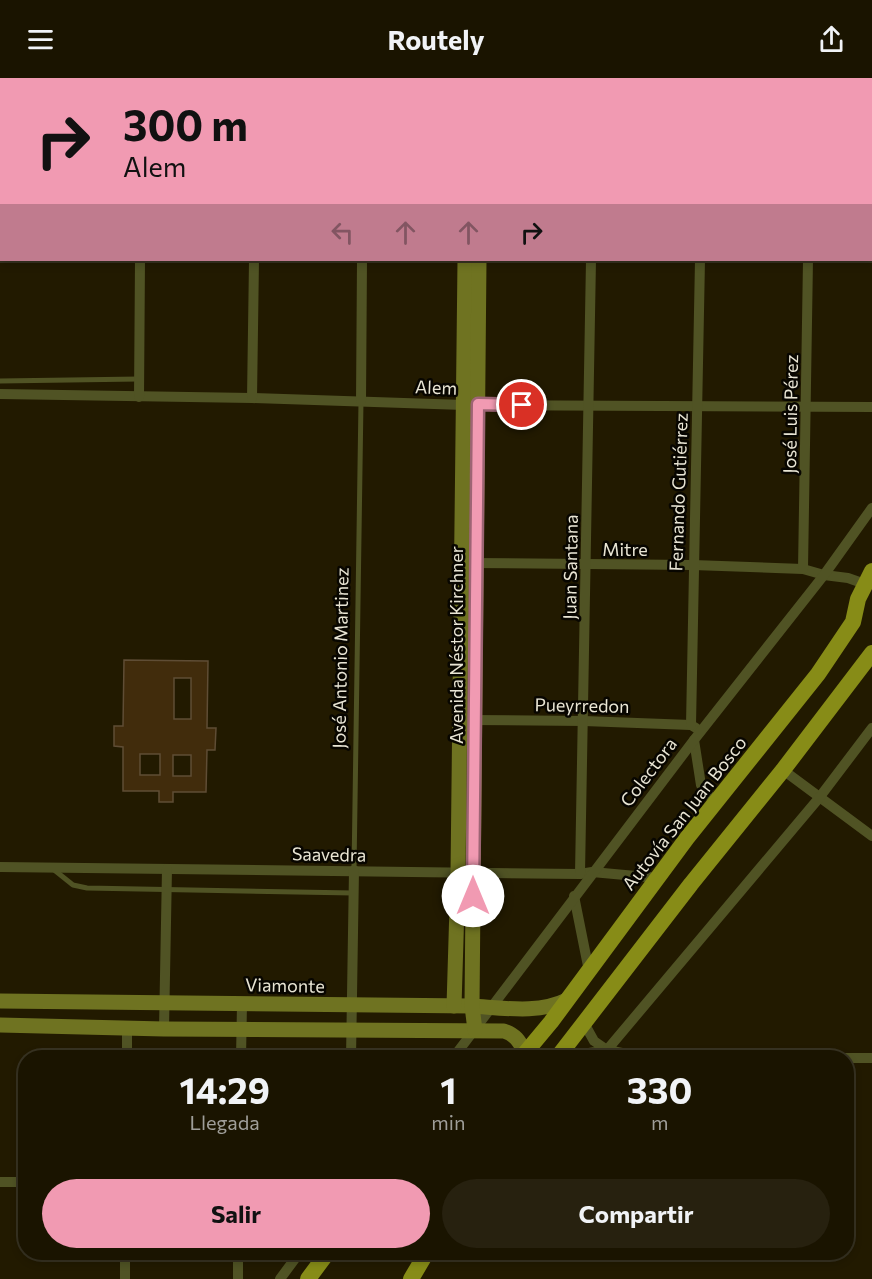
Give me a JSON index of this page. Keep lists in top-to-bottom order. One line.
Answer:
{"streets":{"main road":["Autovía San Juan Bosco"],"street":["Alem","José Luis Pérez","Fernando Gutiérrez","Mitre","Juan Santana","Avenida Néstor Kirchner","José Antonio Martinez","Pueyrredon","Colectora","Saavedra","Viamonte"]},"crossings":[["Alem","José Luis Pérez"],["Alem","Fernando Gutiérrez"],["Alem","Juan Santana"],["Alem","Avenida Néstor Kirchner"],["Alem","José Antonio Martinez"],["José Luis Pérez","Mitre"],["Fernando Gutiérrez","Mitre"],["Fernando Gutiérrez","Pueyrredon"],["Fernando Gutiérrez","Colectora"],["Fernando Gutiérrez","Autovía San Juan Bosco"],["Mitre","Juan Santana"],["Mitre","Avenida Néstor Kirchner"],["Mitre","Colectora"],["Mitre","Autovía San Juan Bosco"],["Juan Santana","Pueyrredon"],["Juan Santana","Saavedra"],["Avenida Néstor Kirchner","Pueyrredon"],["Avenida Néstor Kirchner","Colectora"],["Avenida Néstor Kirchner","Saavedra"],["Avenida Néstor Kirchner","Viamonte"],["José Antonio Martinez","Saavedra"],["José Antonio Martinez","Viamonte"],["Pueyrredon","Colectora"],["Colectora","Saavedra"],["Colectora","Viamonte"],["Autovía San Juan Bosco","Saavedra"],["Autovía San Juan Bosco","Viamonte"]],"page":{"header":"Routely","turn":["300 m","Alem"],"eta":["14:29","Llegada","1","min","330","m"],"buttons":["Salir","Compartir"]}}
